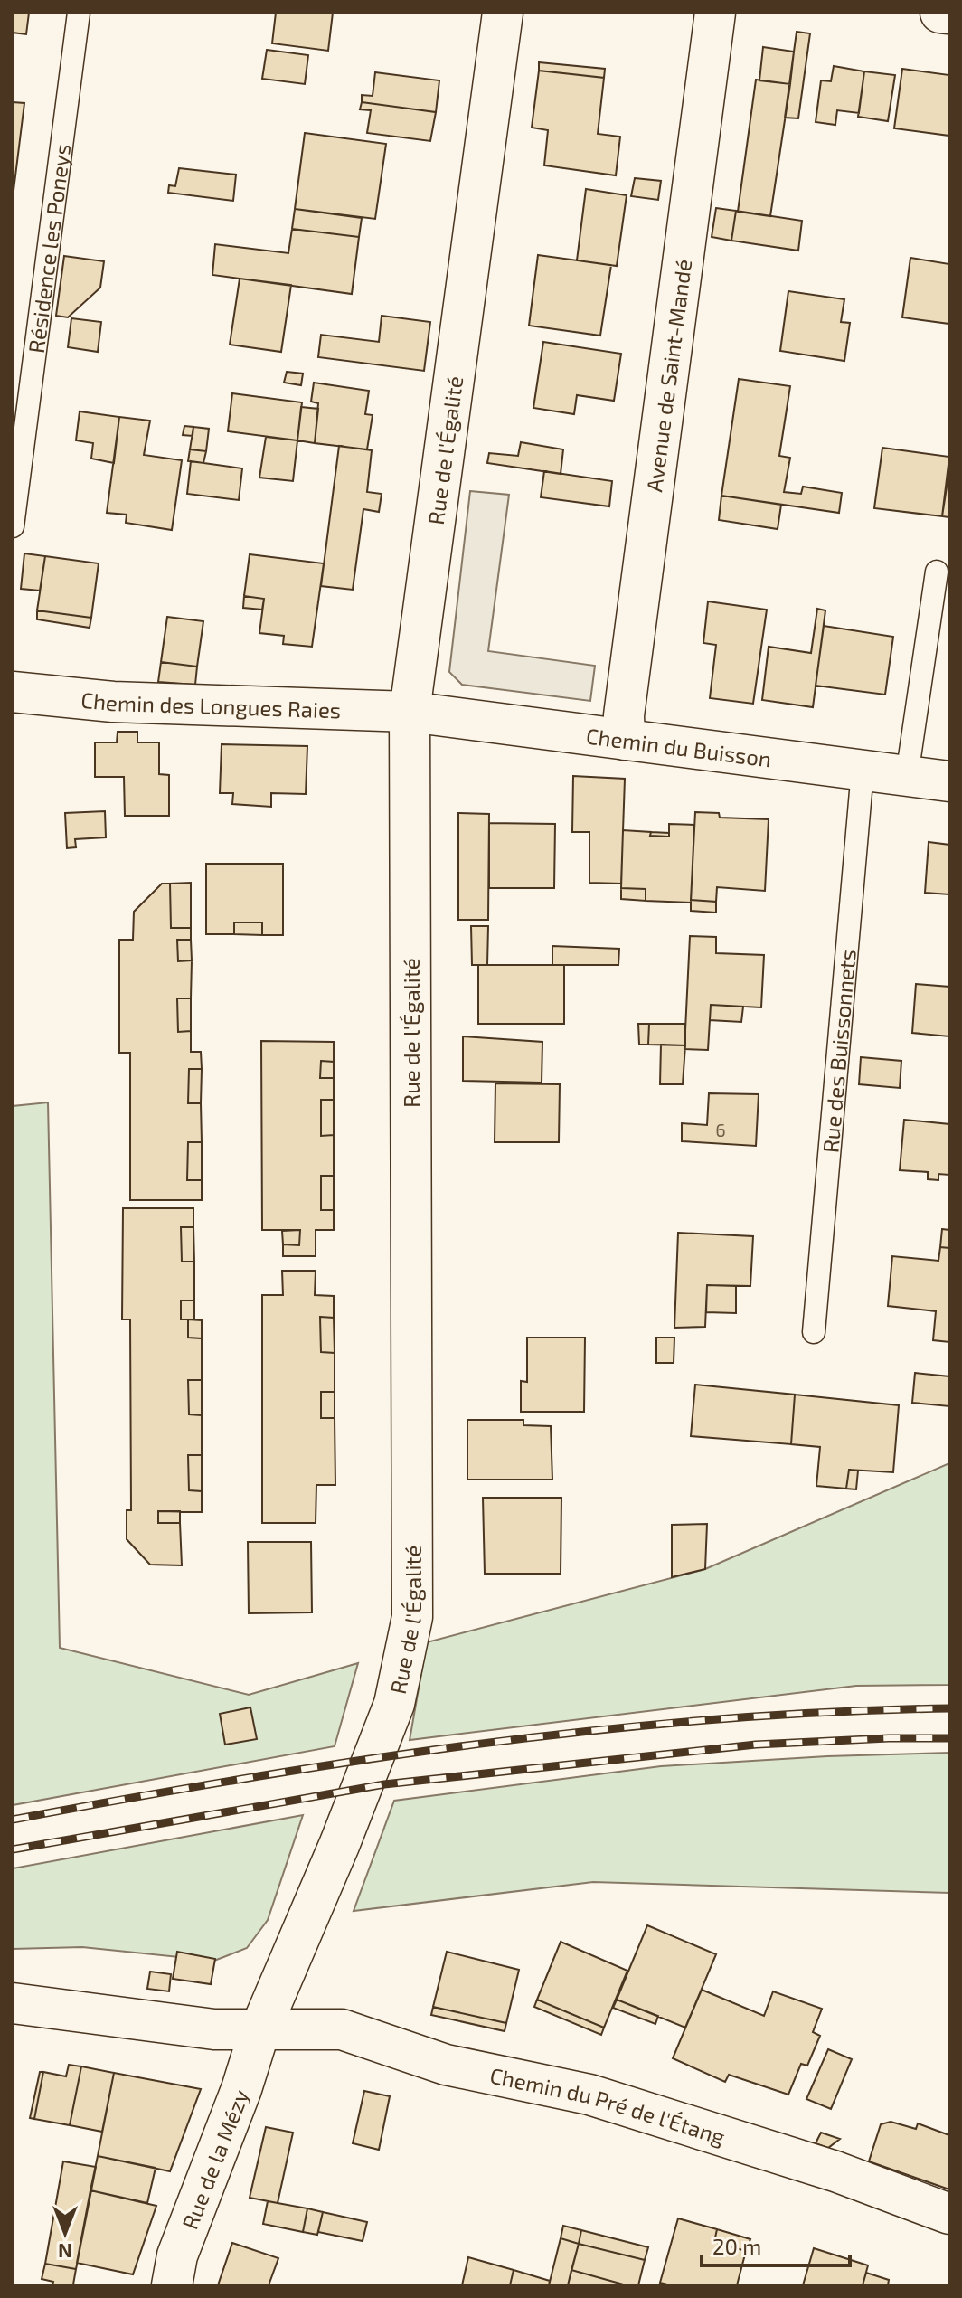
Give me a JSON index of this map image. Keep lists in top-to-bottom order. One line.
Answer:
{"streets":{"street":["Avenue de Saint-Mandé","Rue de l'Égalité","Chemin des Longues Raies","Chemin du Buisson","Chemin du Pré de l'Étang","Rue de la Mézy"],"lane":["Résidence les Poneys","Rue des Buissonnets"]},"crossings":[["Avenue de Saint-Mandé","Chemin du Buisson"],["Rue de l'Égalité","Chemin des Longues Raies"],["Rue de l'Égalité","Chemin du Buisson"],["Rue de l'Égalité","Chemin du Pré de l'Étang"],["Rue de l'Égalité","Rue de la Mézy"],["Chemin des Longues Raies","Chemin du Buisson"],["Chemin du Buisson","Rue des Buissonnets"],["Chemin du Pré de l'Étang","Rue de la Mézy"]],"house_numbers":["6"],"scale_bar":"20 m","north":"bottom"}
